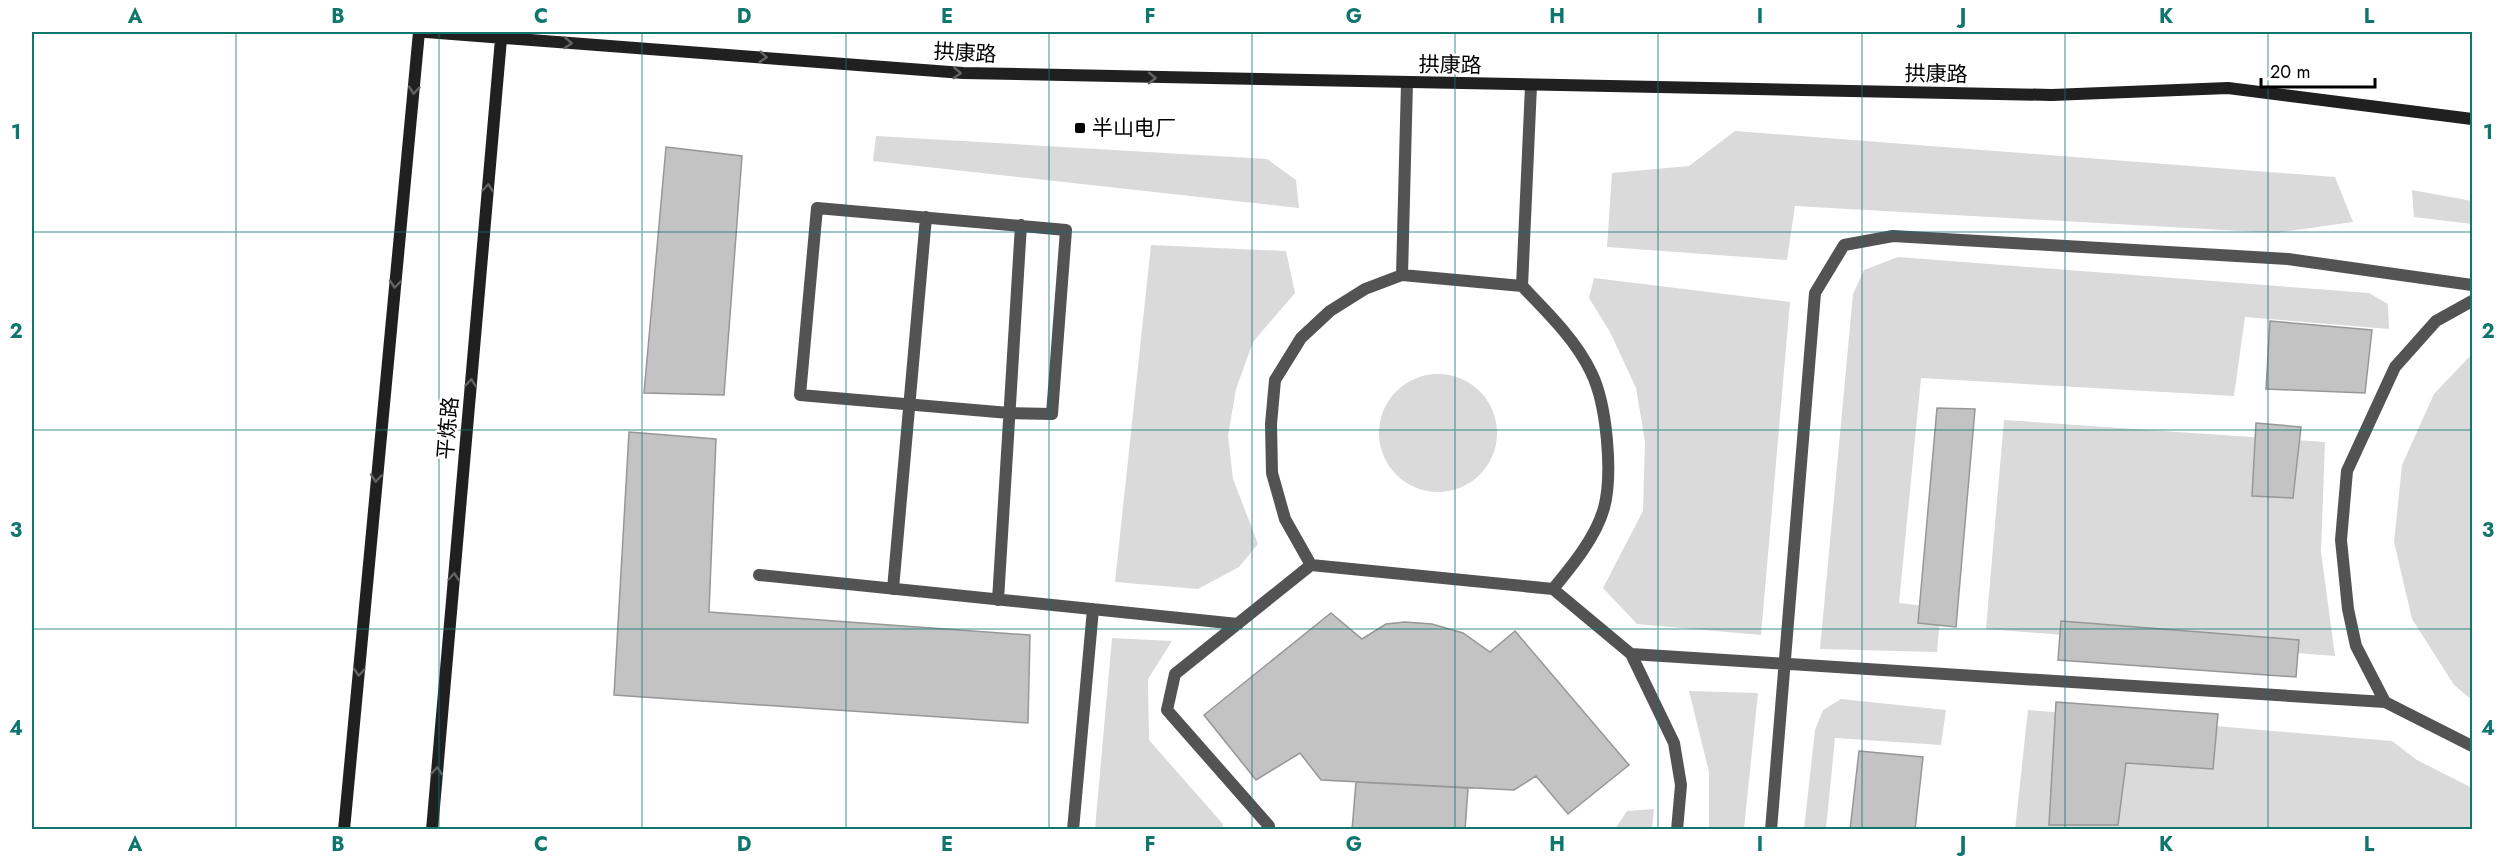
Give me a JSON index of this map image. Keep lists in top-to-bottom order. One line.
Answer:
{"streets":{"main road":["拱康路","平炼路"]},"crossings":[["拱康路","平炼路"]],"one_way":["拱康路"],"places":{"transit":["半山电厂"]},"scale_bar":"20 m","grid":{"columns":["A","B","C","D","E","F","G","H","I","J","K","L"],"rows":["1","2","3","4"]}}
